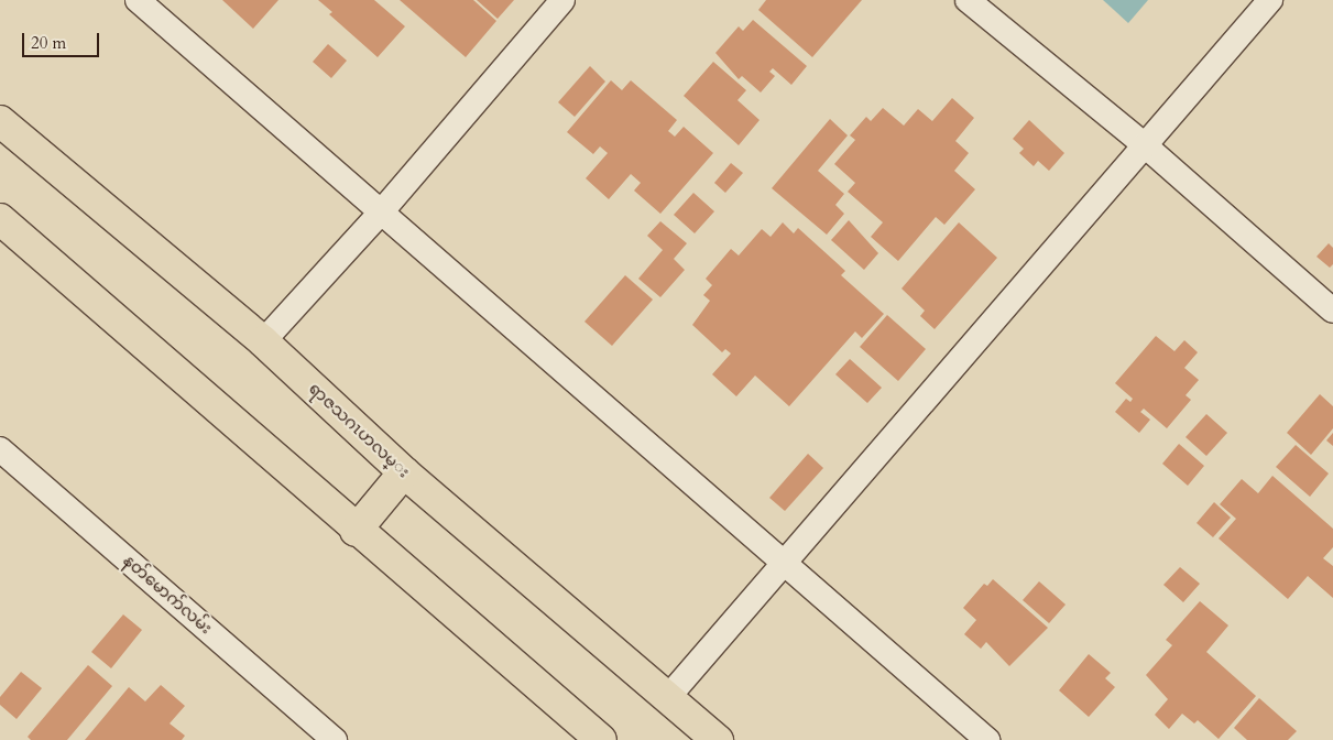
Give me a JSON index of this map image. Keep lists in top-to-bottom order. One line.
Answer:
{"streets":{"main road":["ရာဇသဂၤဟလမ္း"],"street":["နတ်မောက်လမ်း"]},"scale_bar":"20 m"}
